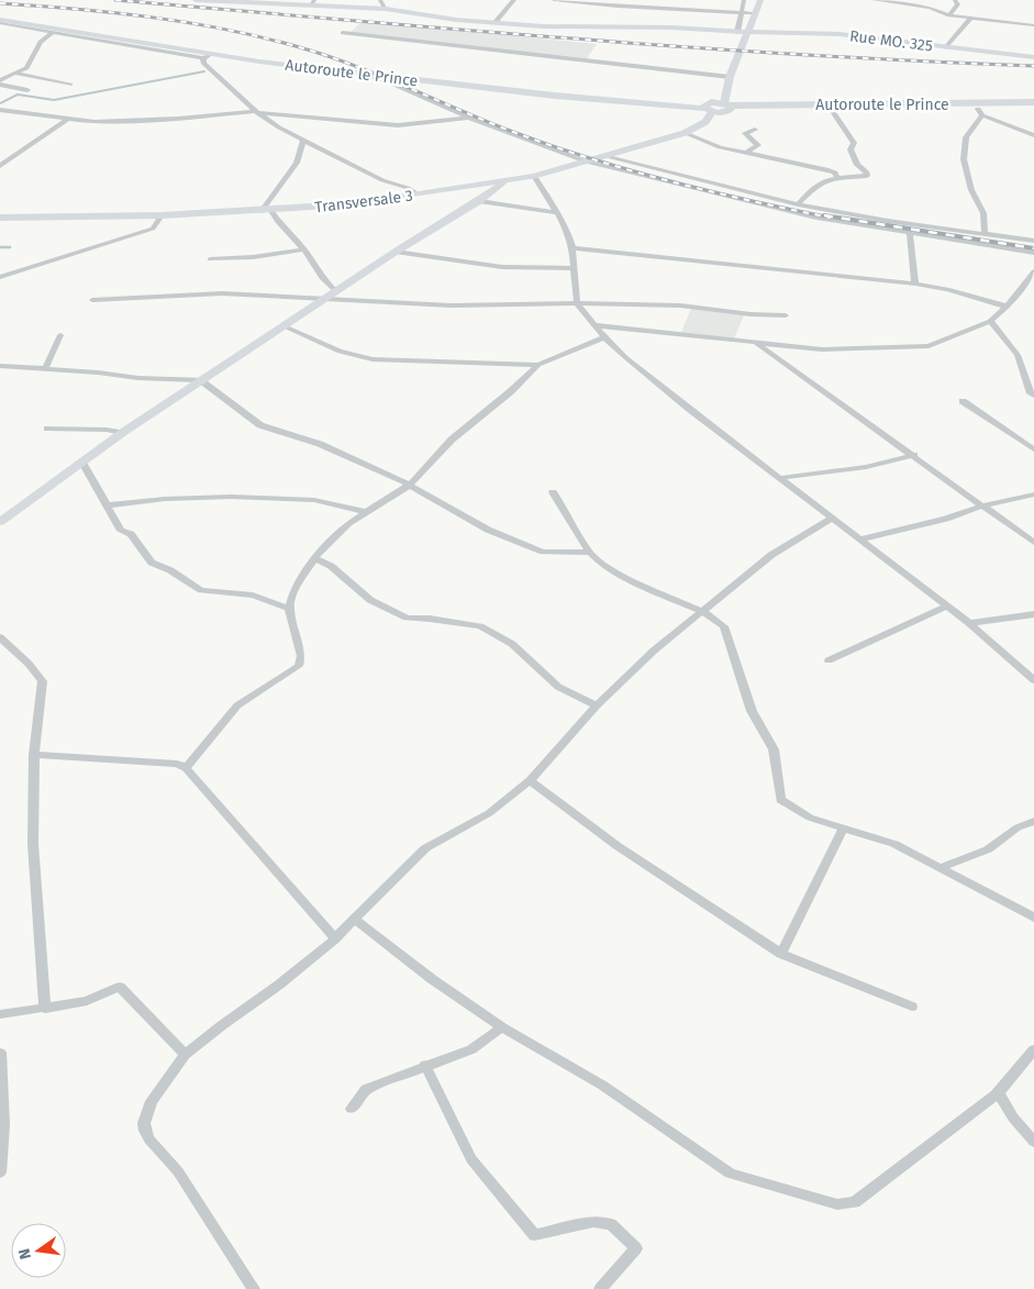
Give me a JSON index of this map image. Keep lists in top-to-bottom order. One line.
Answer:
{"streets":{"main road":["Autoroute le Prince"],"street":["Rue MO. 325","Transversale 3"]},"crossings":[["Autoroute le Prince","Transversale 3"]],"north":"left"}
